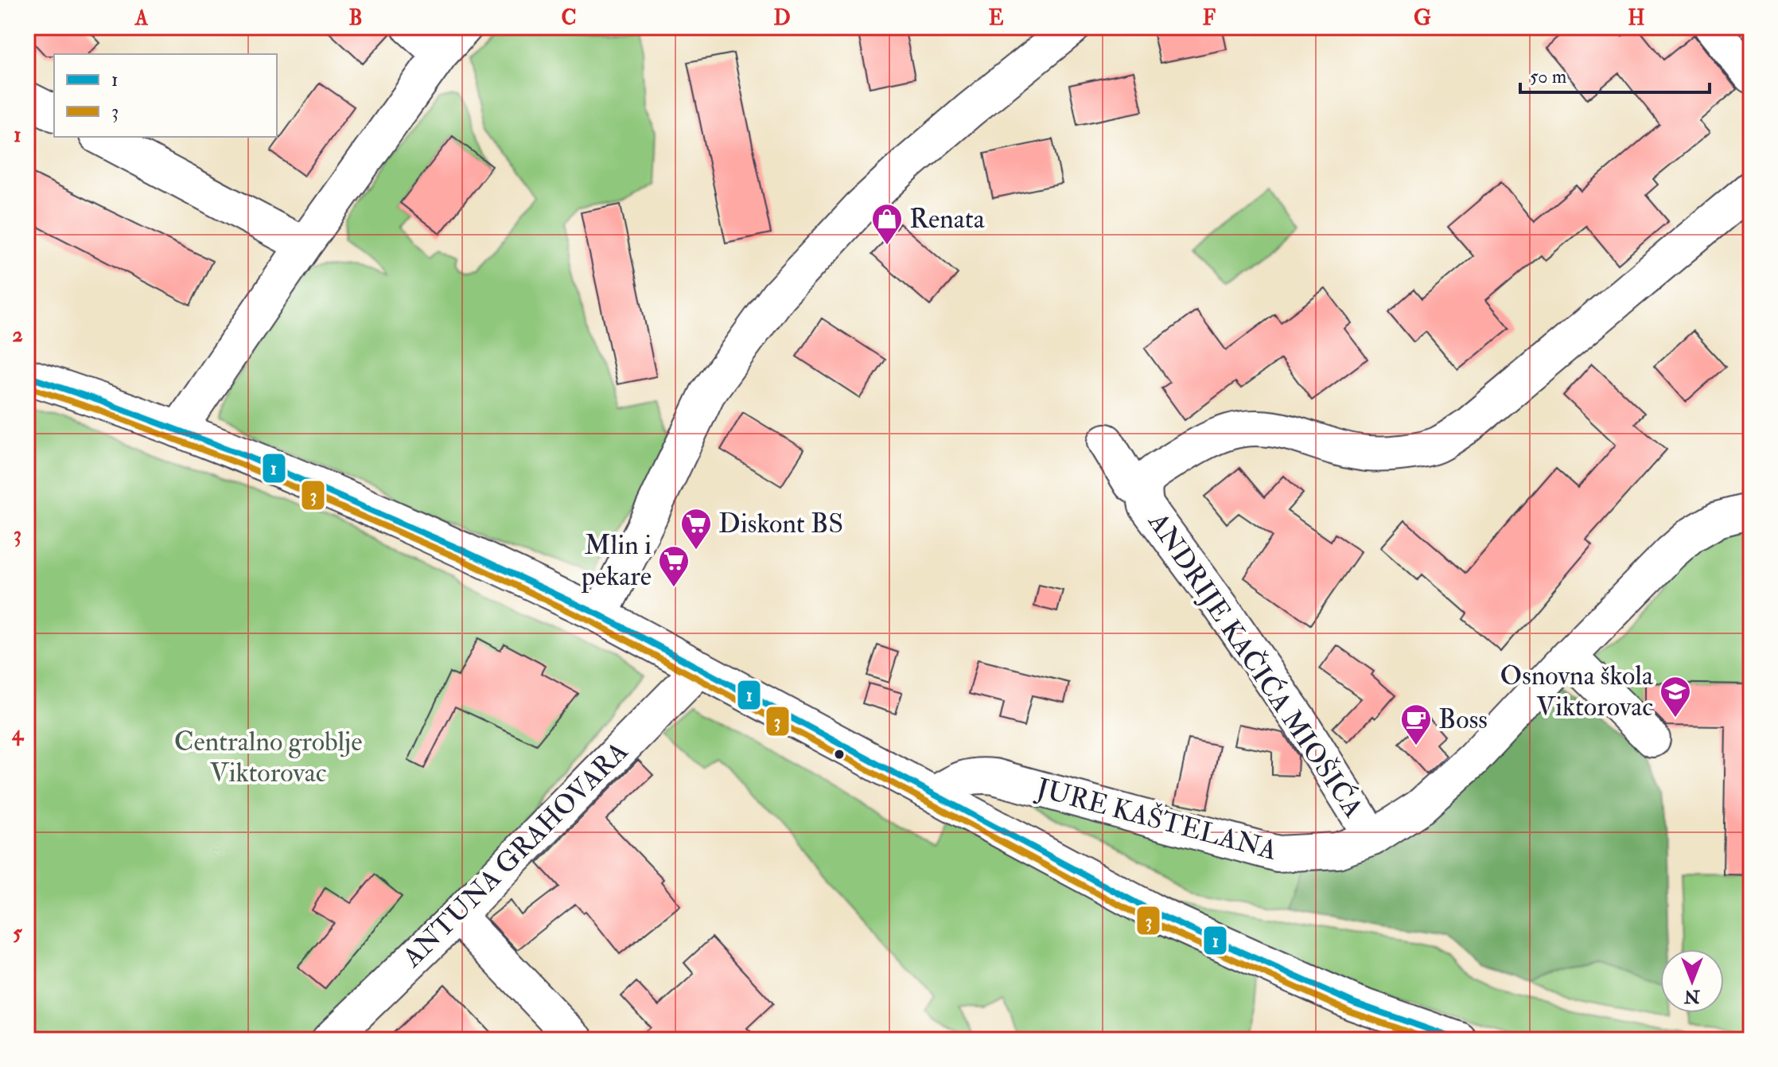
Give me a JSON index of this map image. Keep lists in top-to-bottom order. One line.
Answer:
{"streets":{"street":["ANDRIJE KAČIĆA MIOŠIĆA","JURE KAŠTELANA","ANTUNA GRAHOVARA"]},"crossings":[["ANDRIJE KAČIĆA MIOŠIĆA","JURE KAŠTELANA"]],"parks":["Centralno groblje Viktorovac"],"places":{"shop":["Renata"],"supermarket":["Diskont BS","Mlin i pekare"],"school or university":["Osnovna škola Viktorovac"],"cafe":["Boss"]},"lines":["transit line 1","transit line 3"],"legend":["1","3"],"scale_bar":"50 m","north":"bottom","grid":{"columns":["A","B","C","D","E","F","G","H"],"rows":["1","2","3","4","5"]}}
